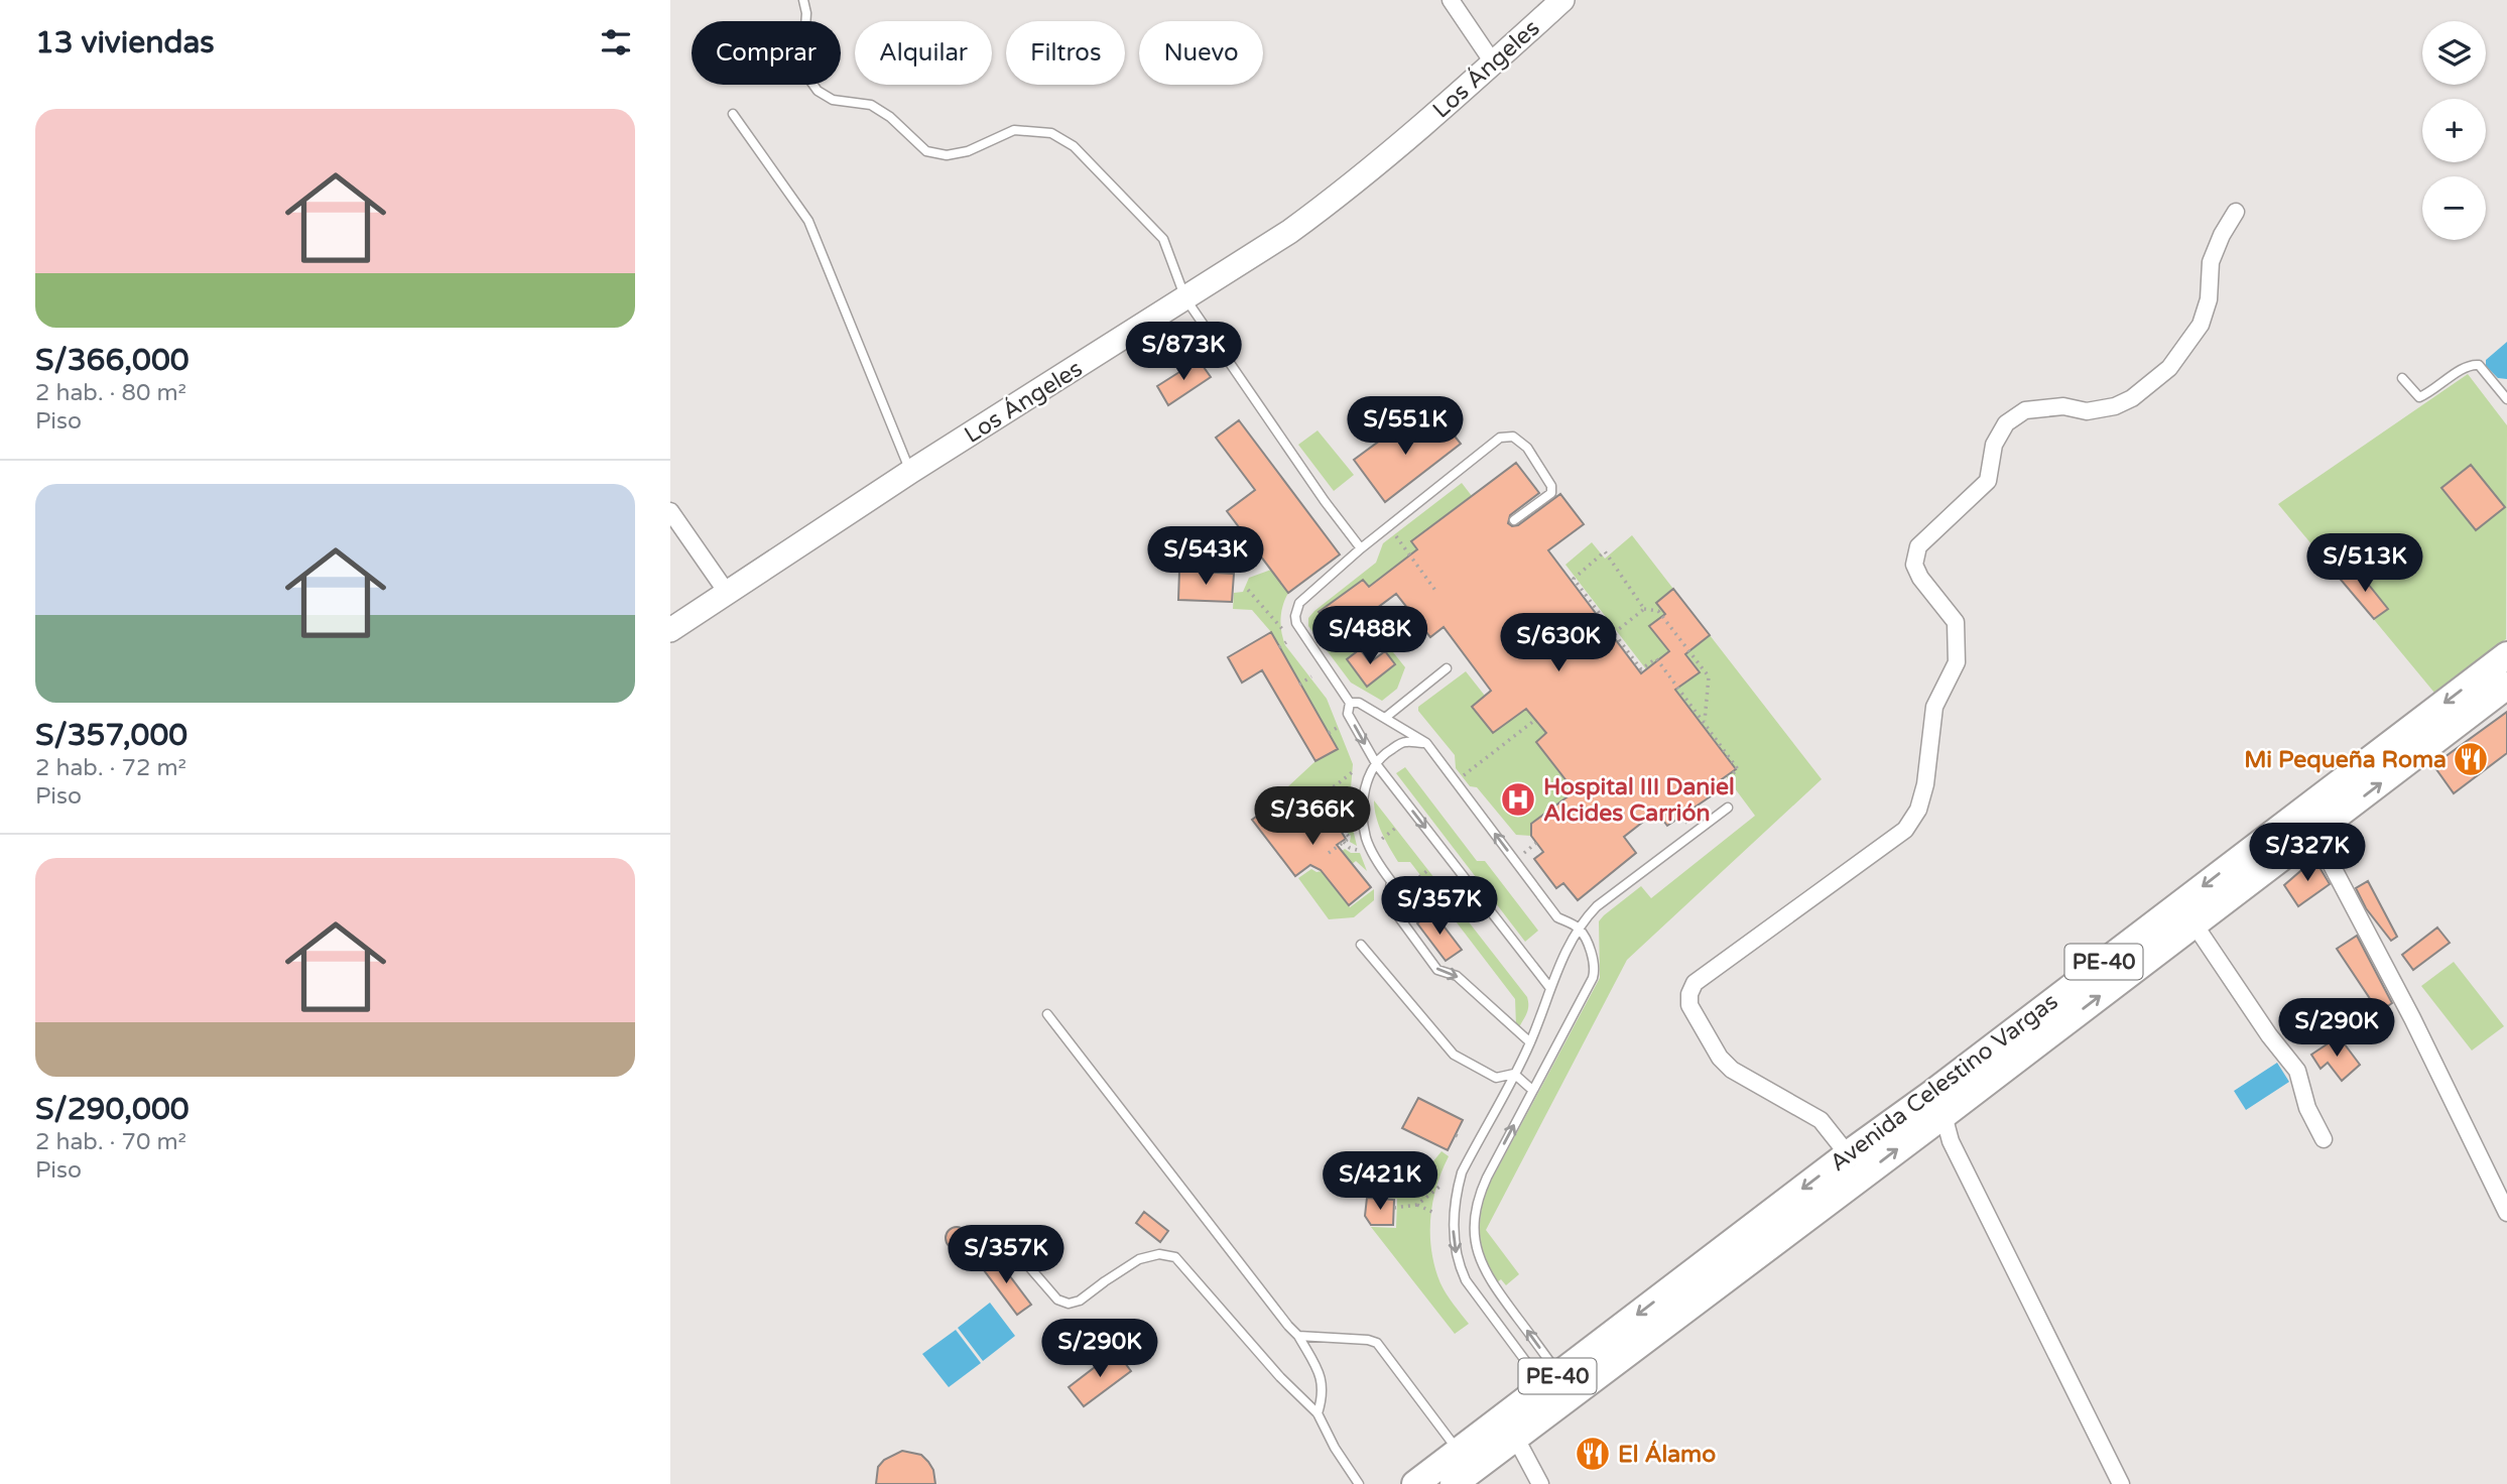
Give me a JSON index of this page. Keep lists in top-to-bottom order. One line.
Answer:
{"streets":{"highway":["PE-40","Avenida Celestino Vargas"],"main road":["Los Ángeles"]},"places":{"restaurant":["Mi Pequeña Roma","El Álamo"],"hospital":["Hospital III Daniel Alcides Carrión"]},"page":{"heading":"13 viviendas","map_buttons":["+","−"],"chip":["Comprar","Alquilar","Filtros","Nuevo"],"list":[{"name":"S/366,000","note":"2 hab. · 80 m² · Piso"},{"name":"S/357,000","note":"2 hab. · 72 m² · Piso"},{"name":"S/290,000","note":"2 hab. · 70 m² · Piso"}],"price":["S/873K","S/551K","S/543K","S/513K","S/488K","S/630K","S/366K","S/327K","S/357K","S/290K","S/421K","S/357K","S/290K"]}}
